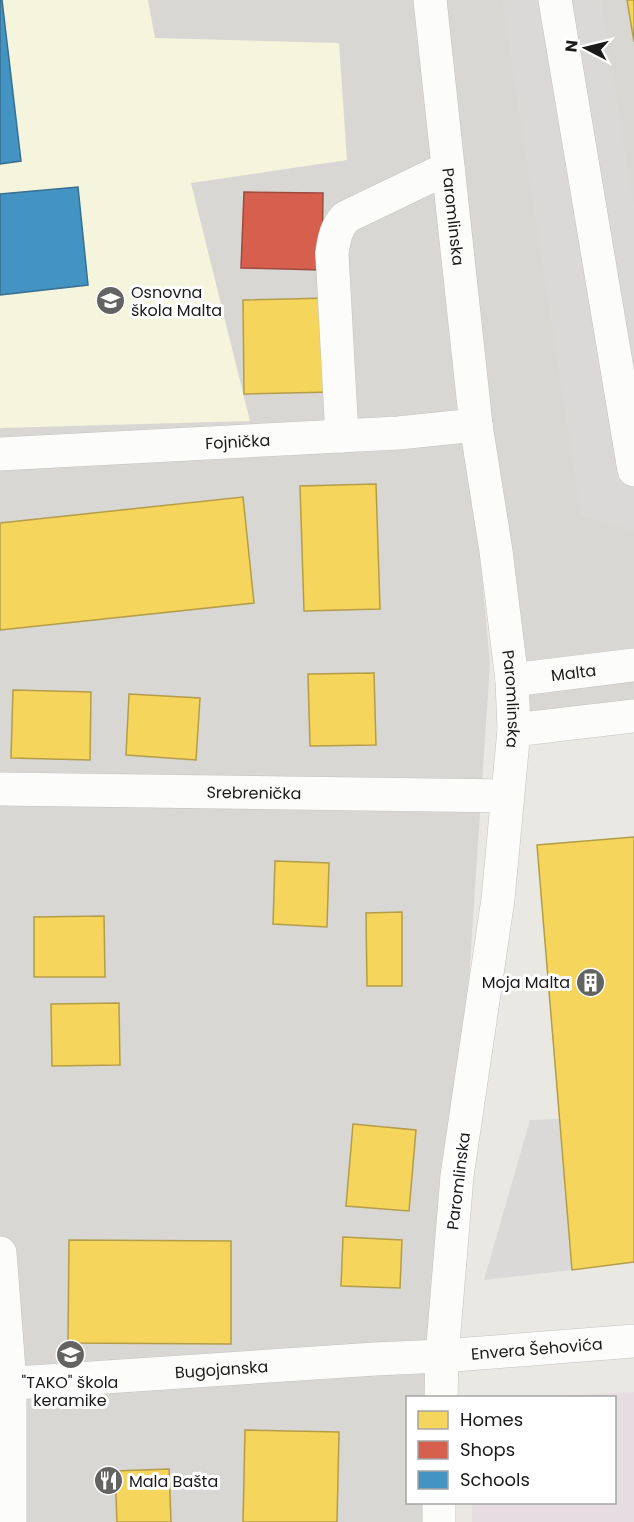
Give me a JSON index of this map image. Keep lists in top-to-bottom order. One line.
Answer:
{"streets":{"street":["Paromlinska","Fojnička","Malta","Srebrenička","Envera Šehovića","Bugojanska"]},"crossings":[["Paromlinska","Fojnička"],["Paromlinska","Malta"],["Paromlinska","Srebrenička"],["Paromlinska","Envera Šehovića"],["Paromlinska","Bugojanska"],["Envera Šehovića","Bugojanska"]],"places":{"school or university":["Osnovna škola Malta","\"TAKO\" škola keramike"],"building":["Moja Malta"],"restaurant":["Mala Bašta"]},"legend":["Homes","Shops","Schools"],"north":"left"}
